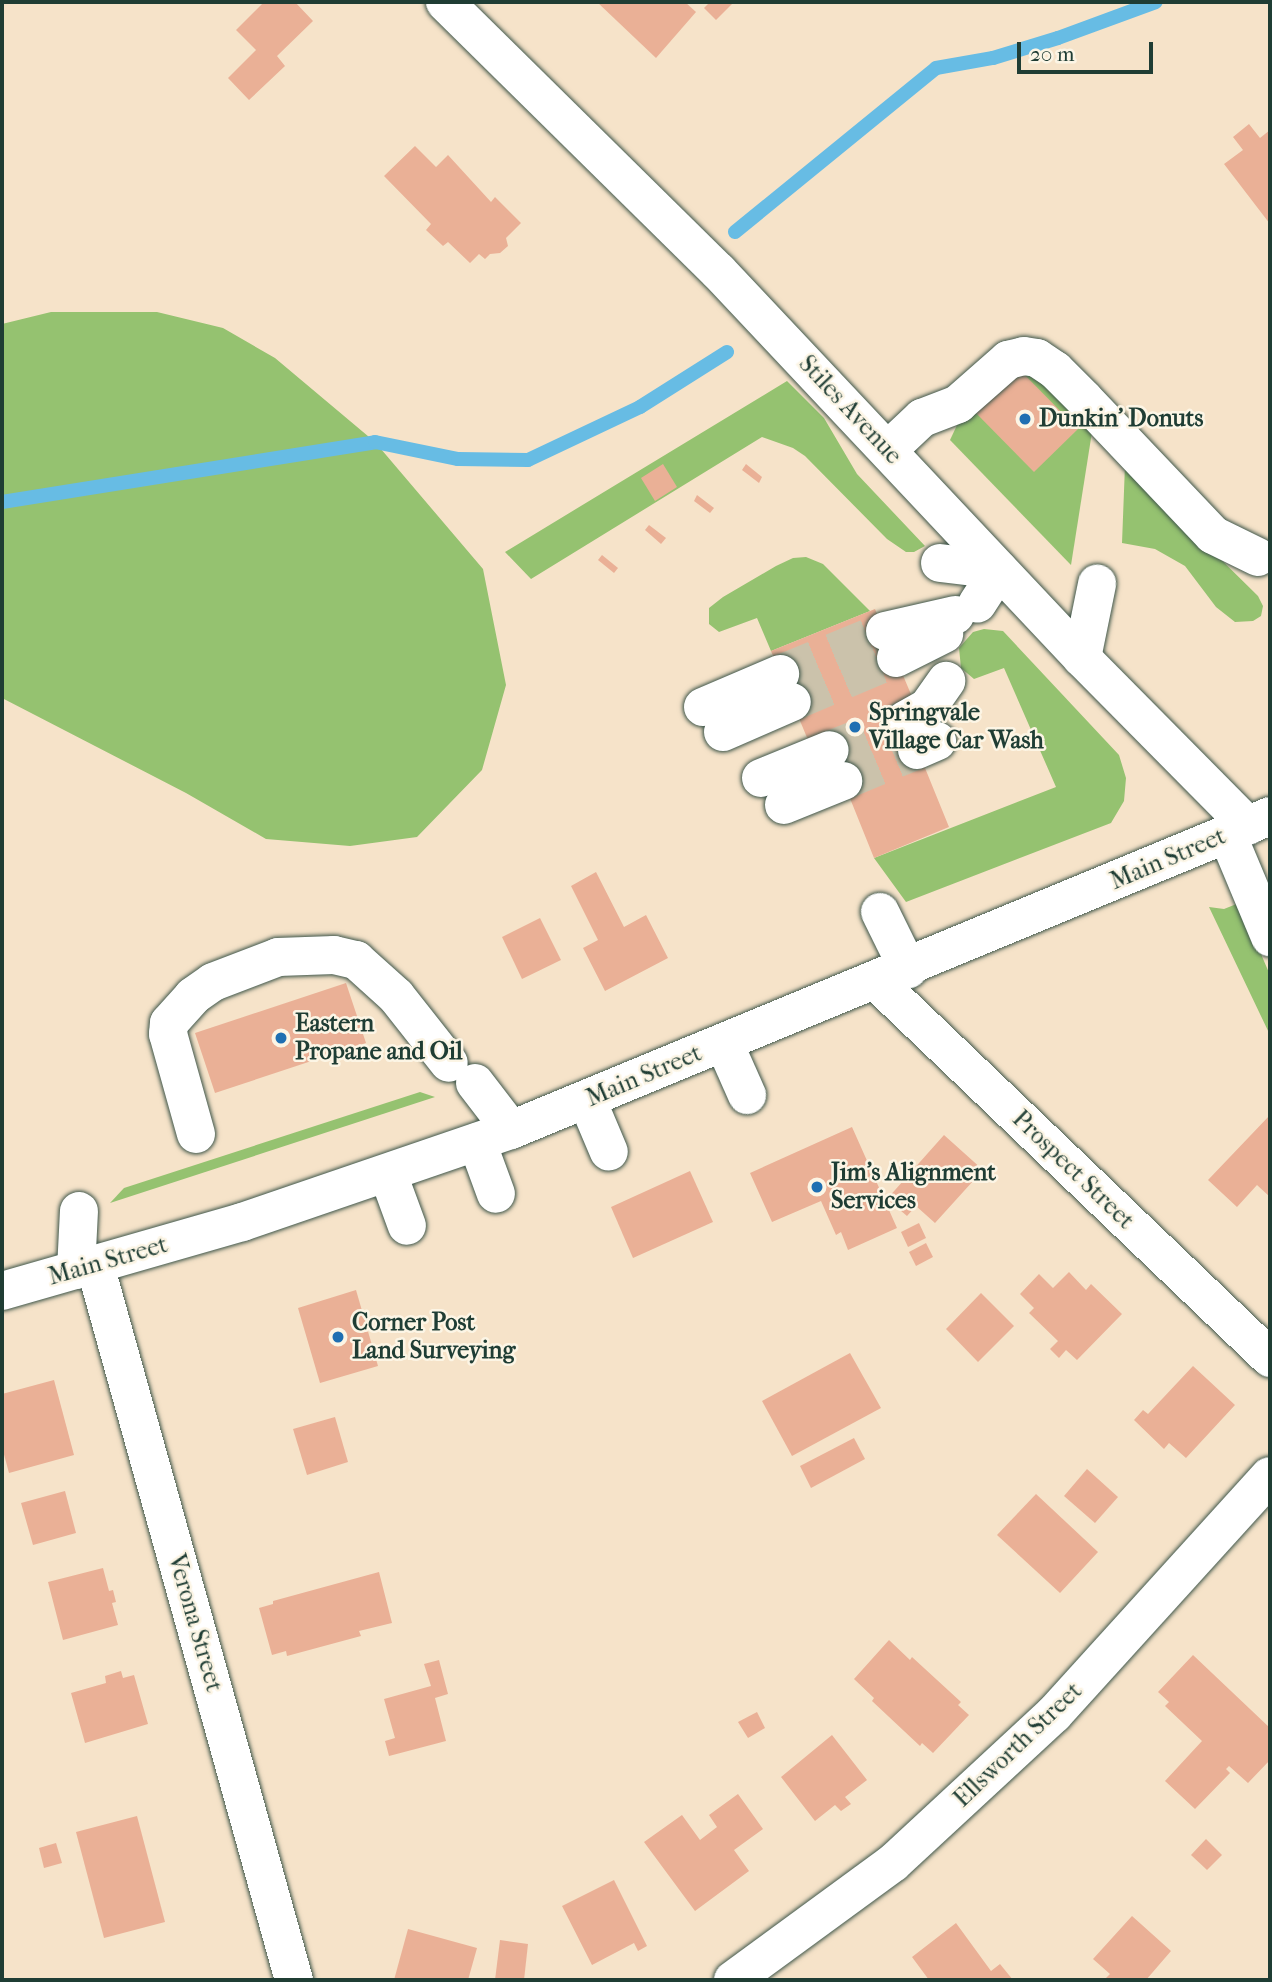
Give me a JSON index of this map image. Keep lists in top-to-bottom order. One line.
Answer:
{"streets":{"street":["Stiles Avenue","Main Street","Prospect Street","Verona Street","Ellsworth Street"]},"crossings":[["Stiles Avenue","Main Street"],["Main Street","Prospect Street"],["Main Street","Verona Street"]],"places":["Dunkin' Donuts","Springvale Village Car Wash","Eastern Propane and Oil","Jim's Alignment Services","Corner Post Land Surveying"],"scale_bar":"20 m"}
